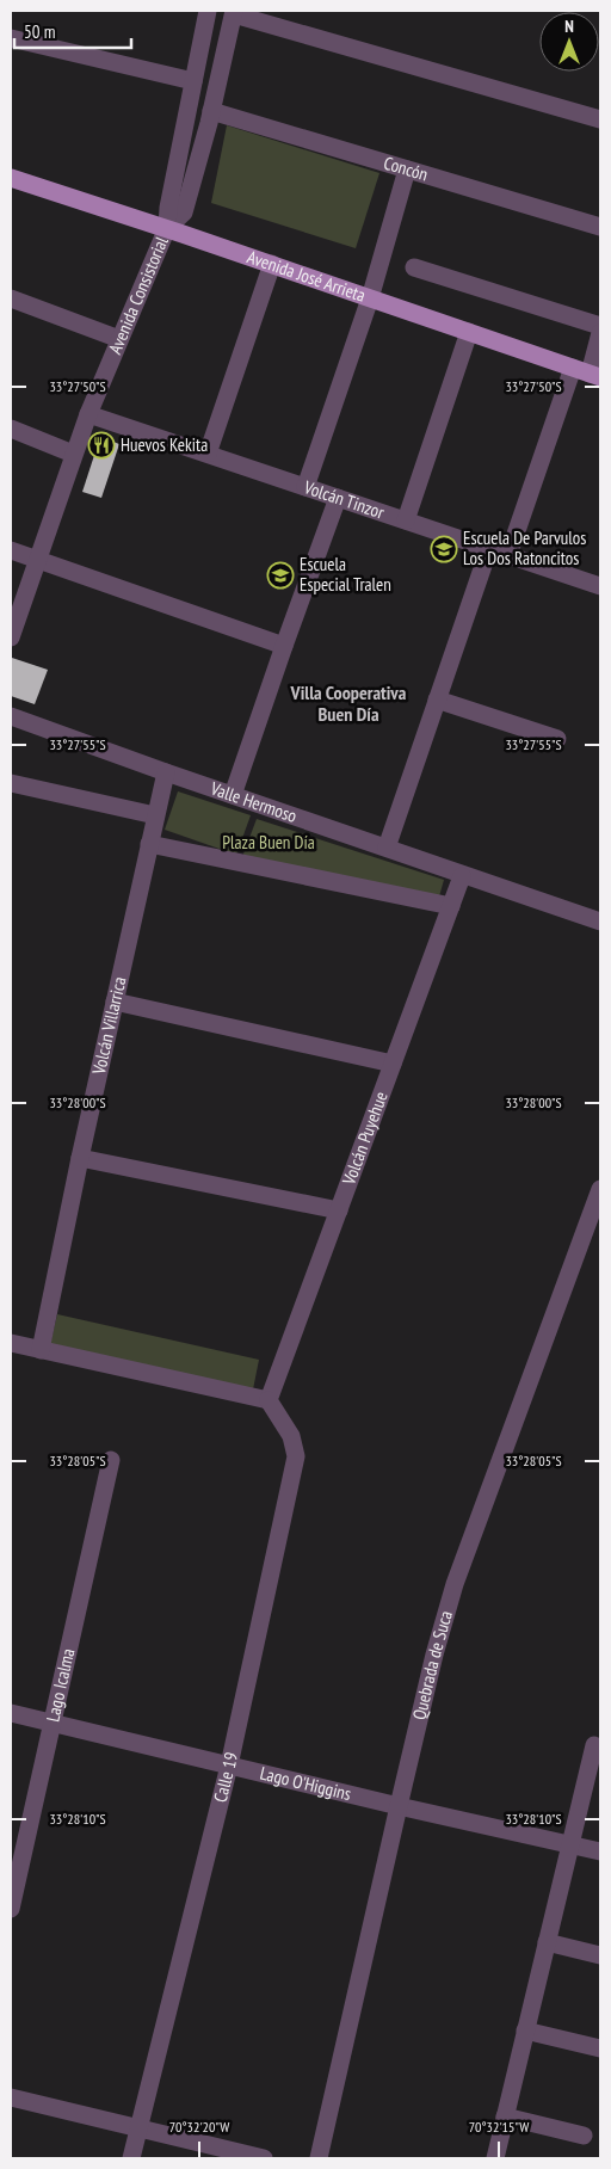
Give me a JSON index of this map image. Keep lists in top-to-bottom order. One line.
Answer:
{"streets":{"main road":["Avenida José Arrieta"],"street":["Concón","Avenida Consistorial","Volcán Tinzor","Valle Hermoso","Volcán Villarrica","Volcán Puyehue","Quebrada de Suca","Lago Icalma","Calle 19","Lago O'Higgins"]},"crossings":[["Avenida José Arrieta","Avenida Consistorial"],["Avenida Consistorial","Volcán Tinzor"],["Valle Hermoso","Volcán Villarrica"],["Valle Hermoso","Volcán Puyehue"],["Volcán Puyehue","Calle 19"],["Quebrada de Suca","Lago O'Higgins"],["Lago Icalma","Lago O'Higgins"],["Calle 19","Lago O'Higgins"]],"districts":["Villa Cooperativa Buen Día"],"parks":["Plaza Buen Día"],"places":{"restaurant":["Huevos Kekita"],"school or university":["Escuela De Parvulos Los Dos Ratoncitos","Escuela Especial Tralen"]},"scale_bar":"50 m","north":"top","coordinates":["33°27'50\"S","33°27'55\"S","33°28'00\"S","33°28'05\"S","33°28'10\"S","70°32'20\"W","70°32'15\"W"]}
